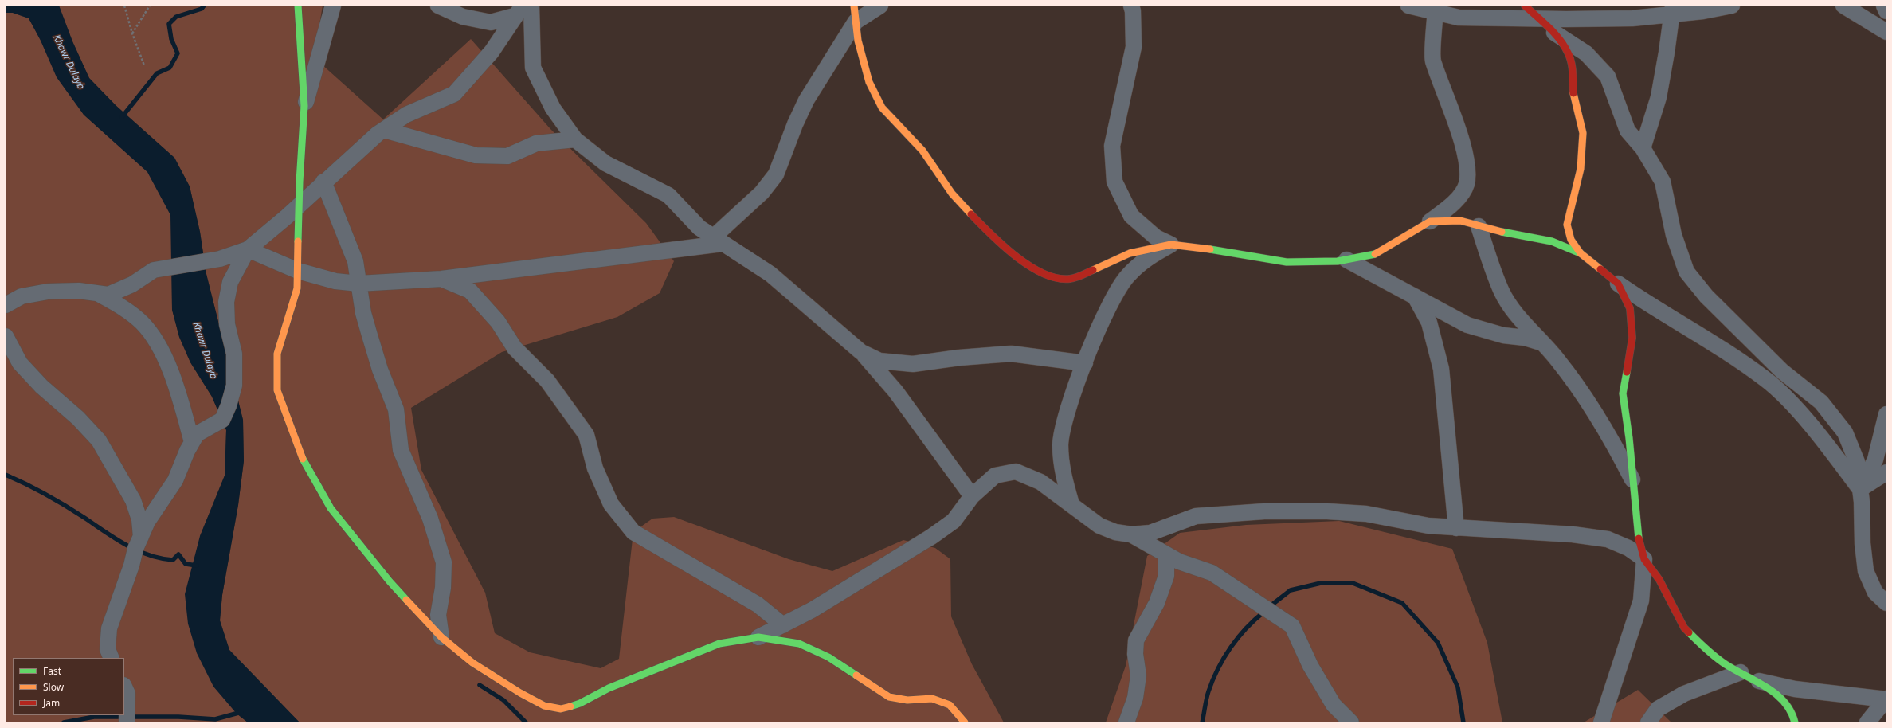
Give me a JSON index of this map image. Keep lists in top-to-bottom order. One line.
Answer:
{"water":["Khawr Dulayb"],"legend":["Fast","Slow","Jam"]}
